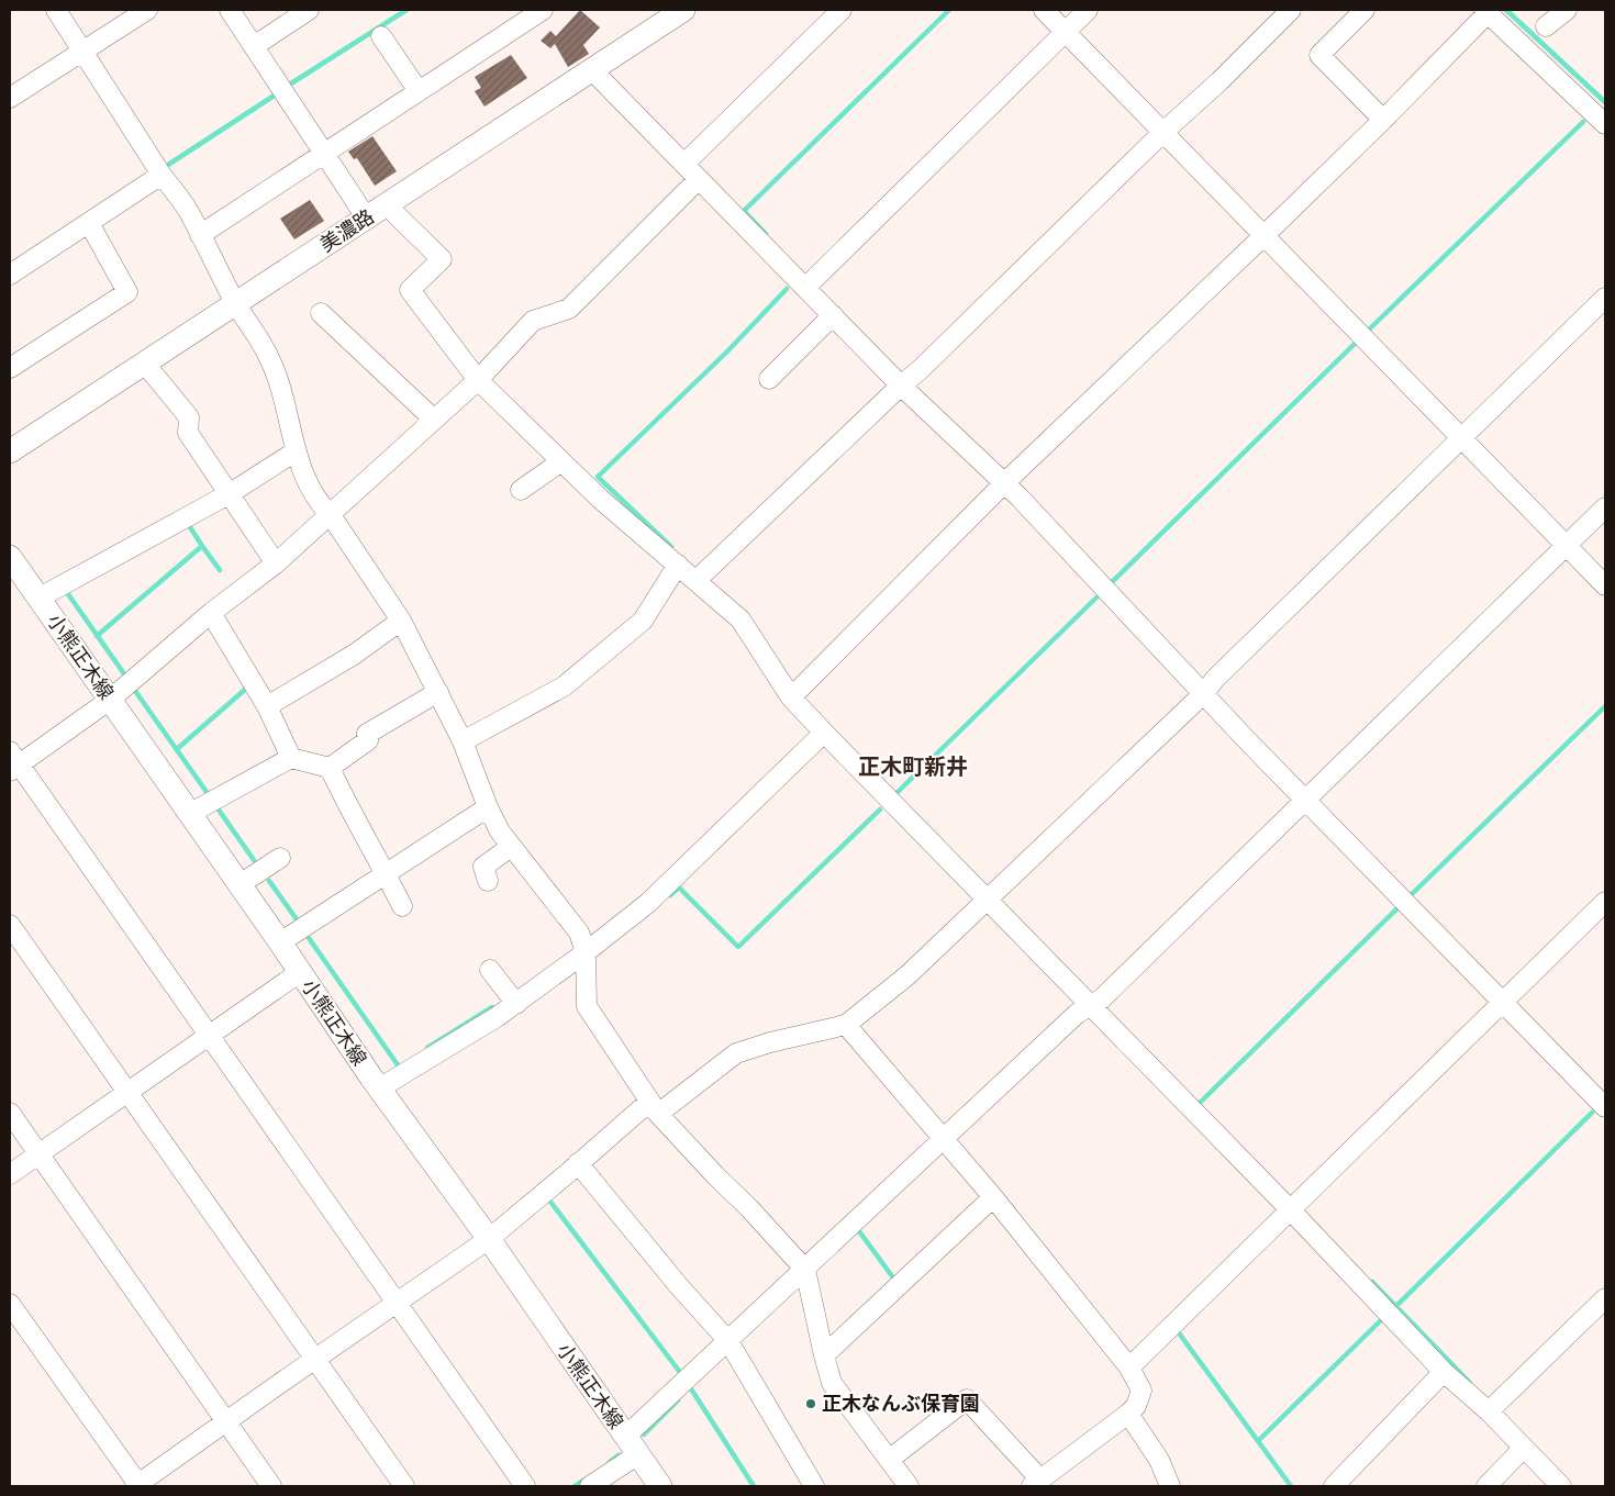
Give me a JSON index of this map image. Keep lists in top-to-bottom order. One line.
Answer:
{"streets":{"main road":["美濃路","小熊正木線"]},"districts":["正木町新井"],"places":["正木なんぶ保育園"]}
